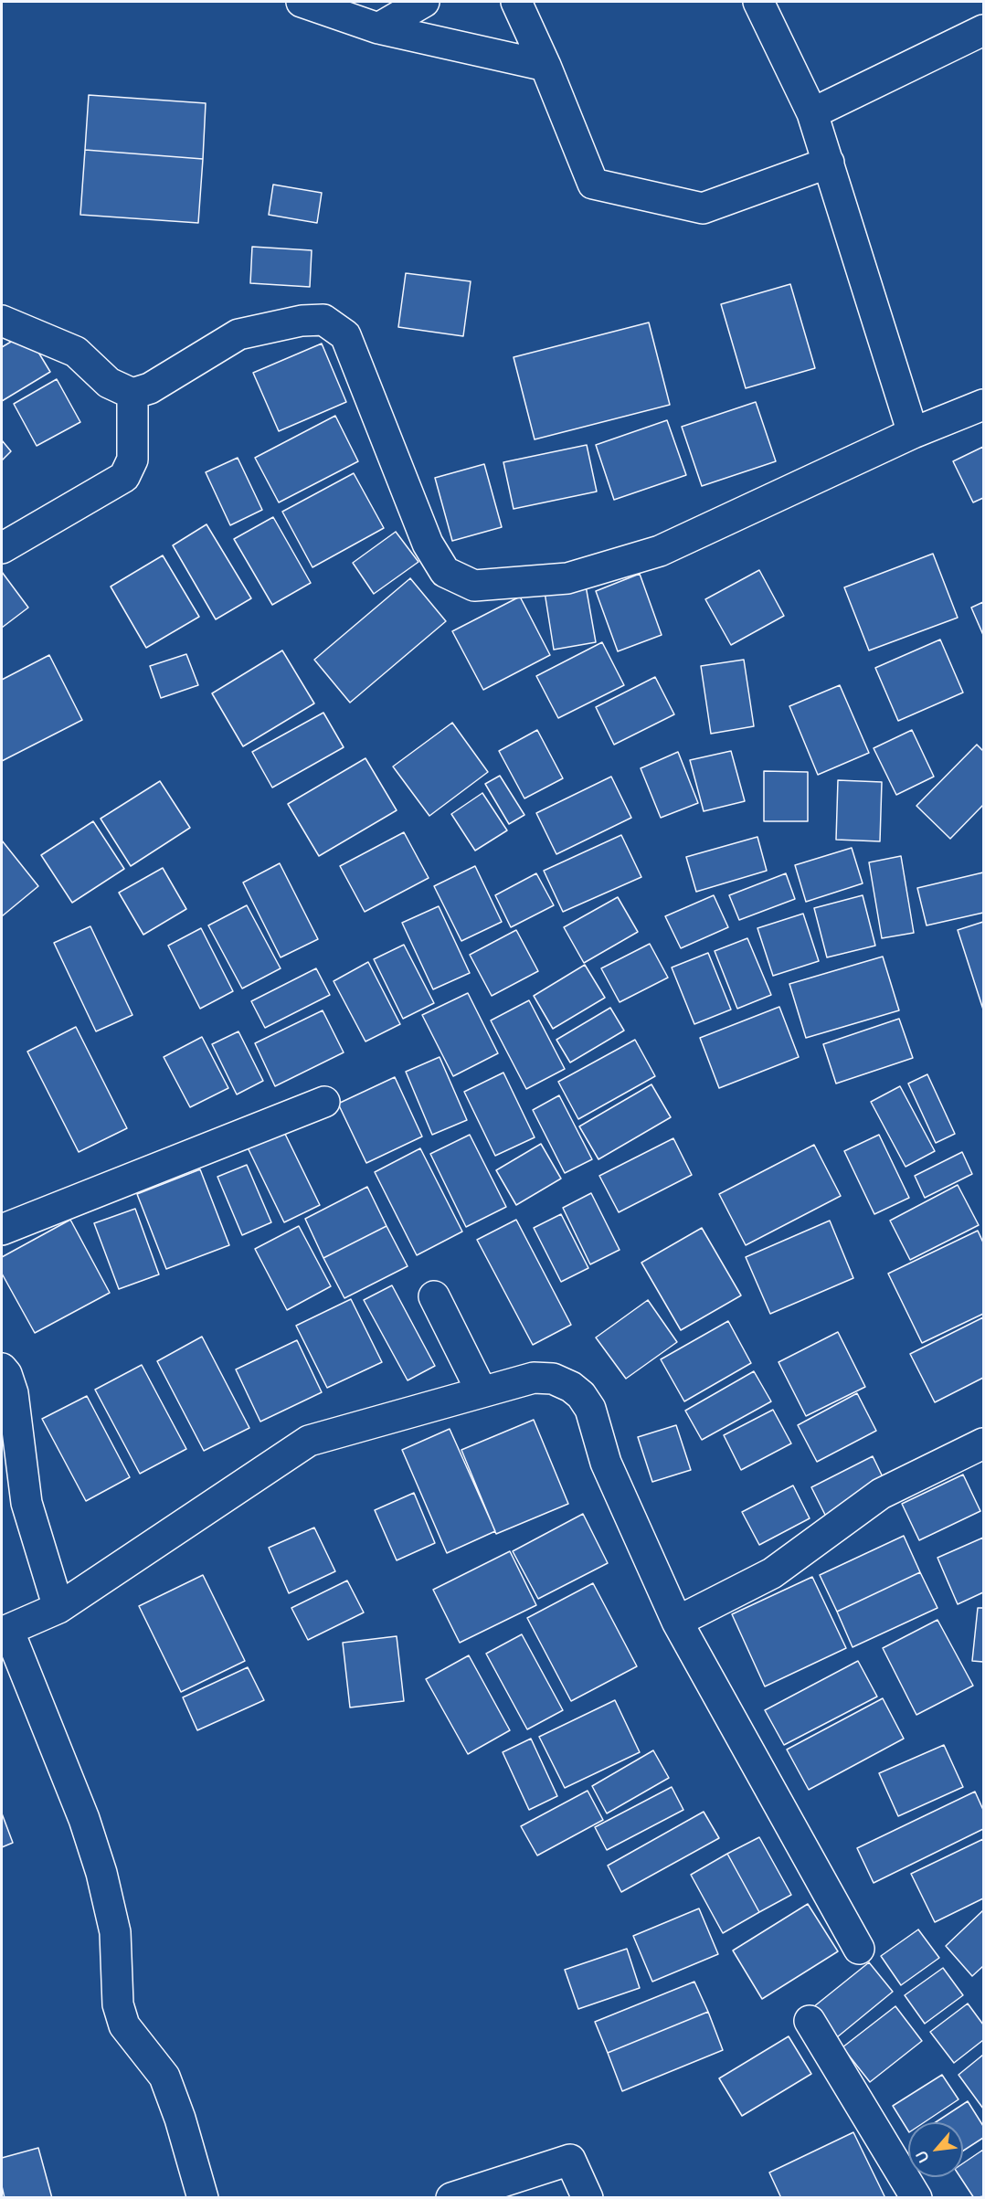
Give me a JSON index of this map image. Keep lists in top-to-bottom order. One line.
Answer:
{"north":"bottom left"}
